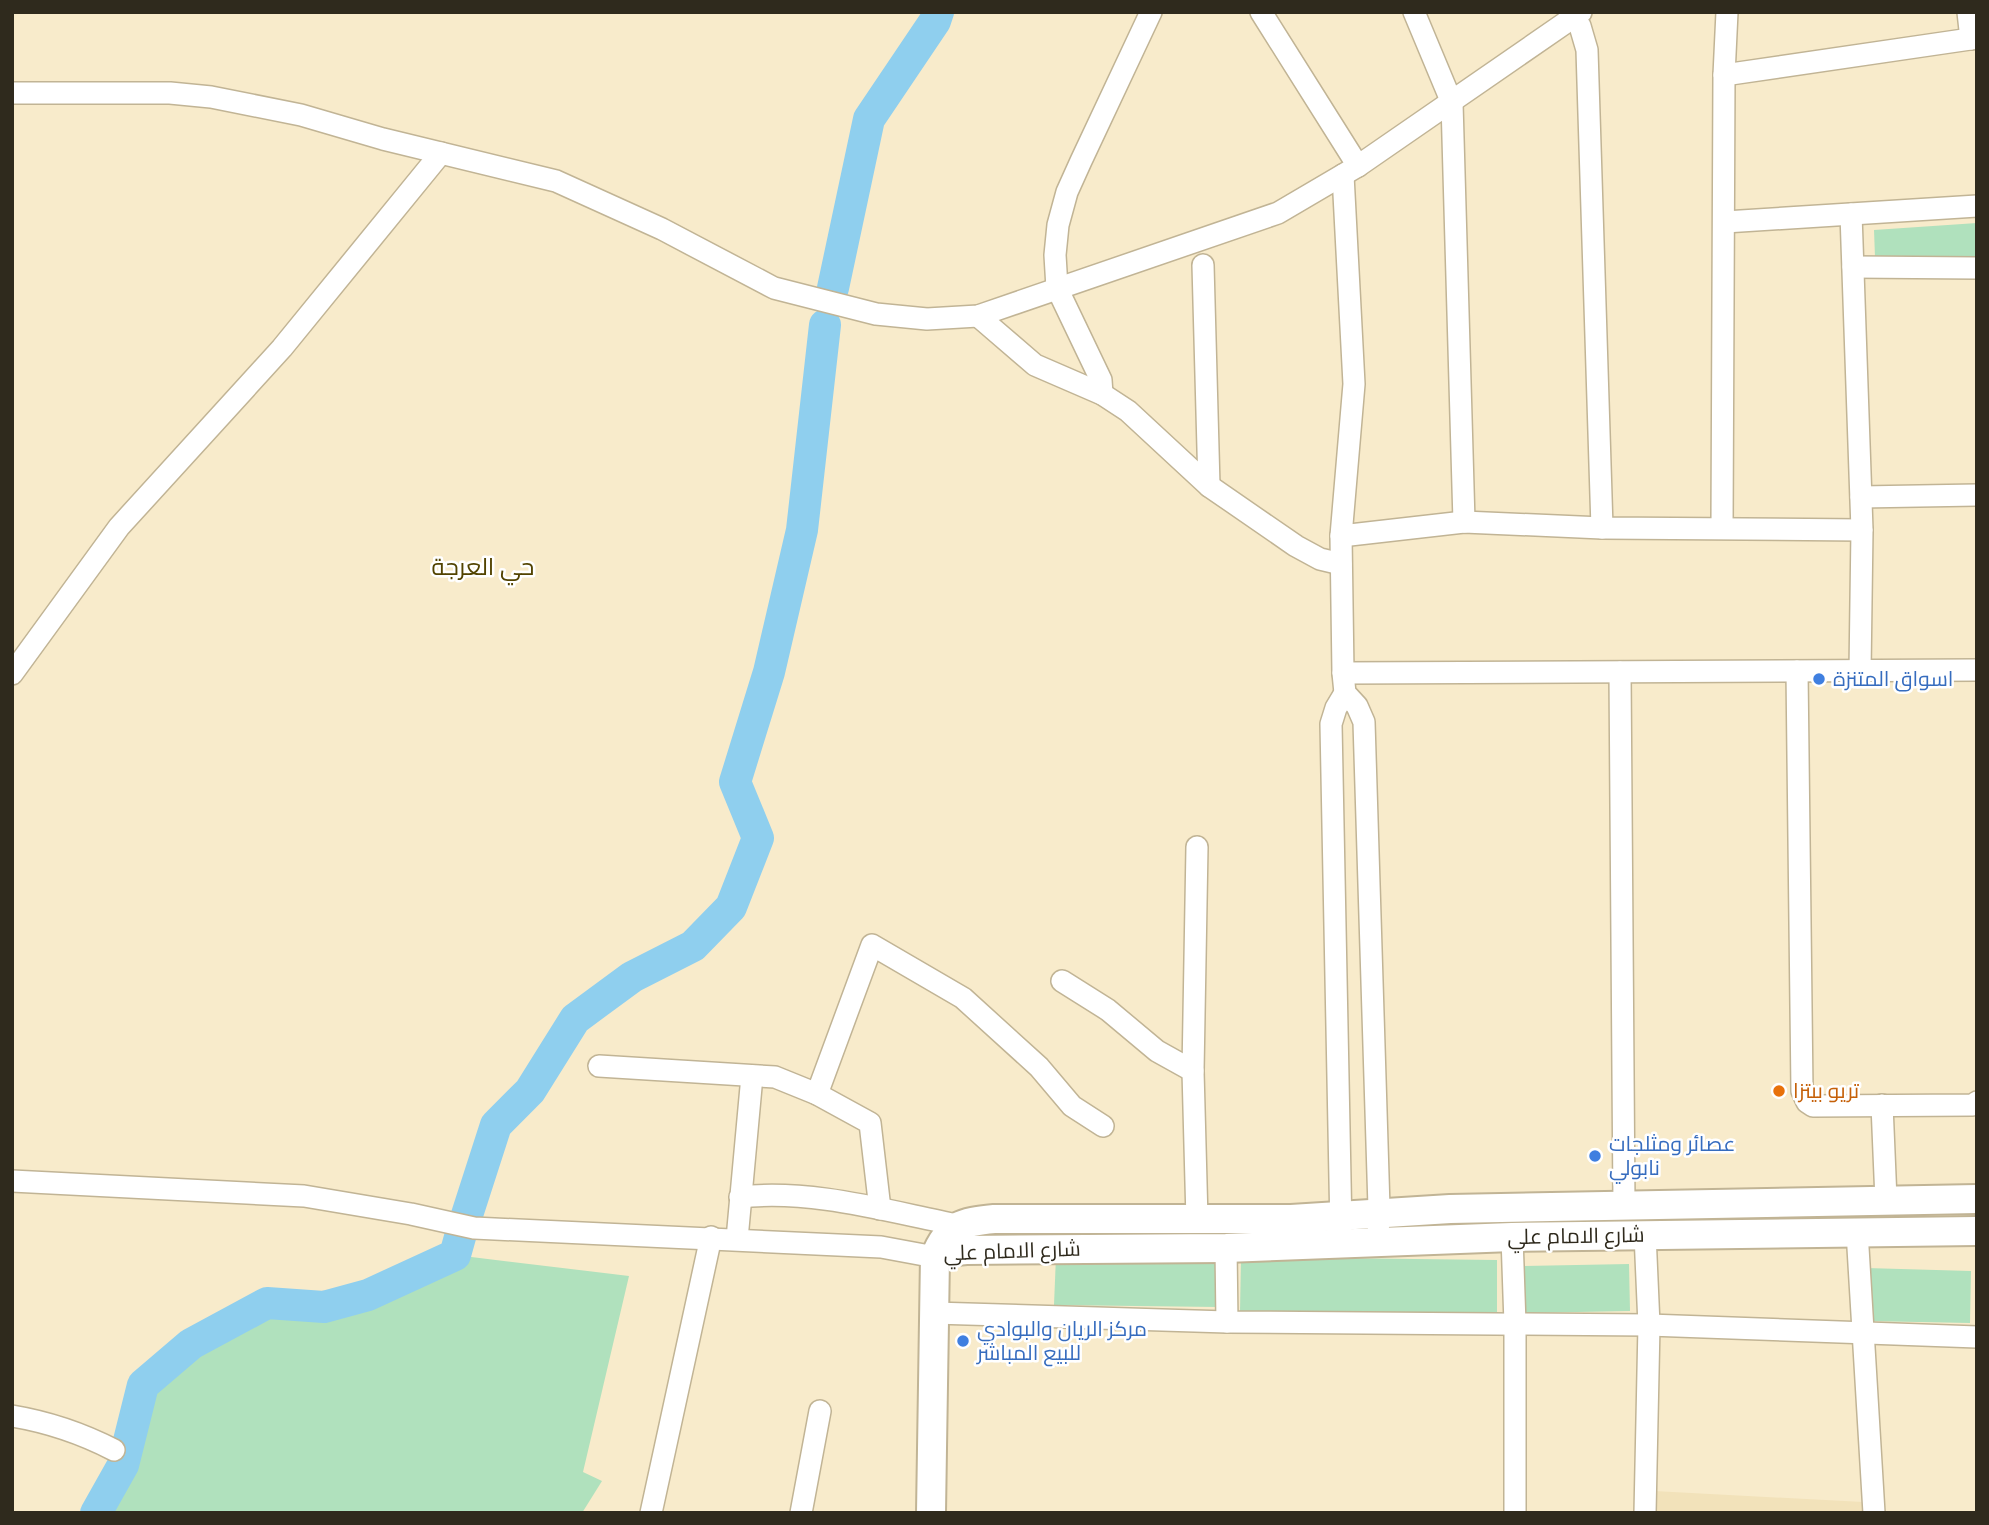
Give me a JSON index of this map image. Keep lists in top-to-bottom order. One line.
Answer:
{"streets":{"street":["شارع الامام علي"]},"districts":["حي العرجة"],"places":["اسواق المتنزة","تريو بيتزا","عصائر ومثلجات نابولي","مركز الريان والبوادي للبيع المباشر"]}
